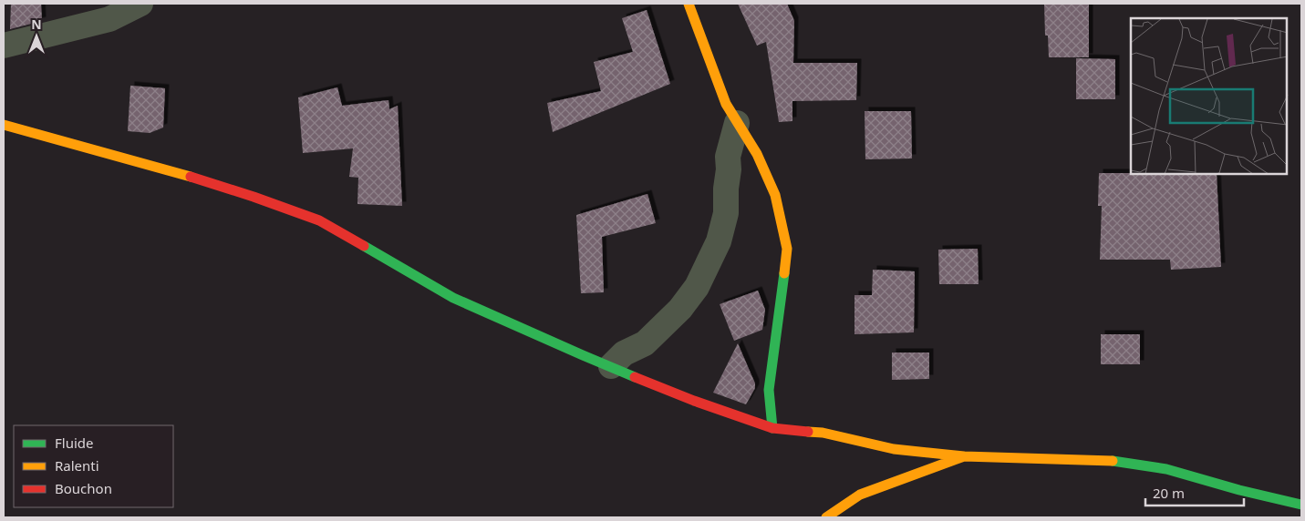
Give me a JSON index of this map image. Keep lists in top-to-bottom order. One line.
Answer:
{"legend":["Fluide","Ralenti","Bouchon"],"scale_bar":"20 m","north":"top"}
